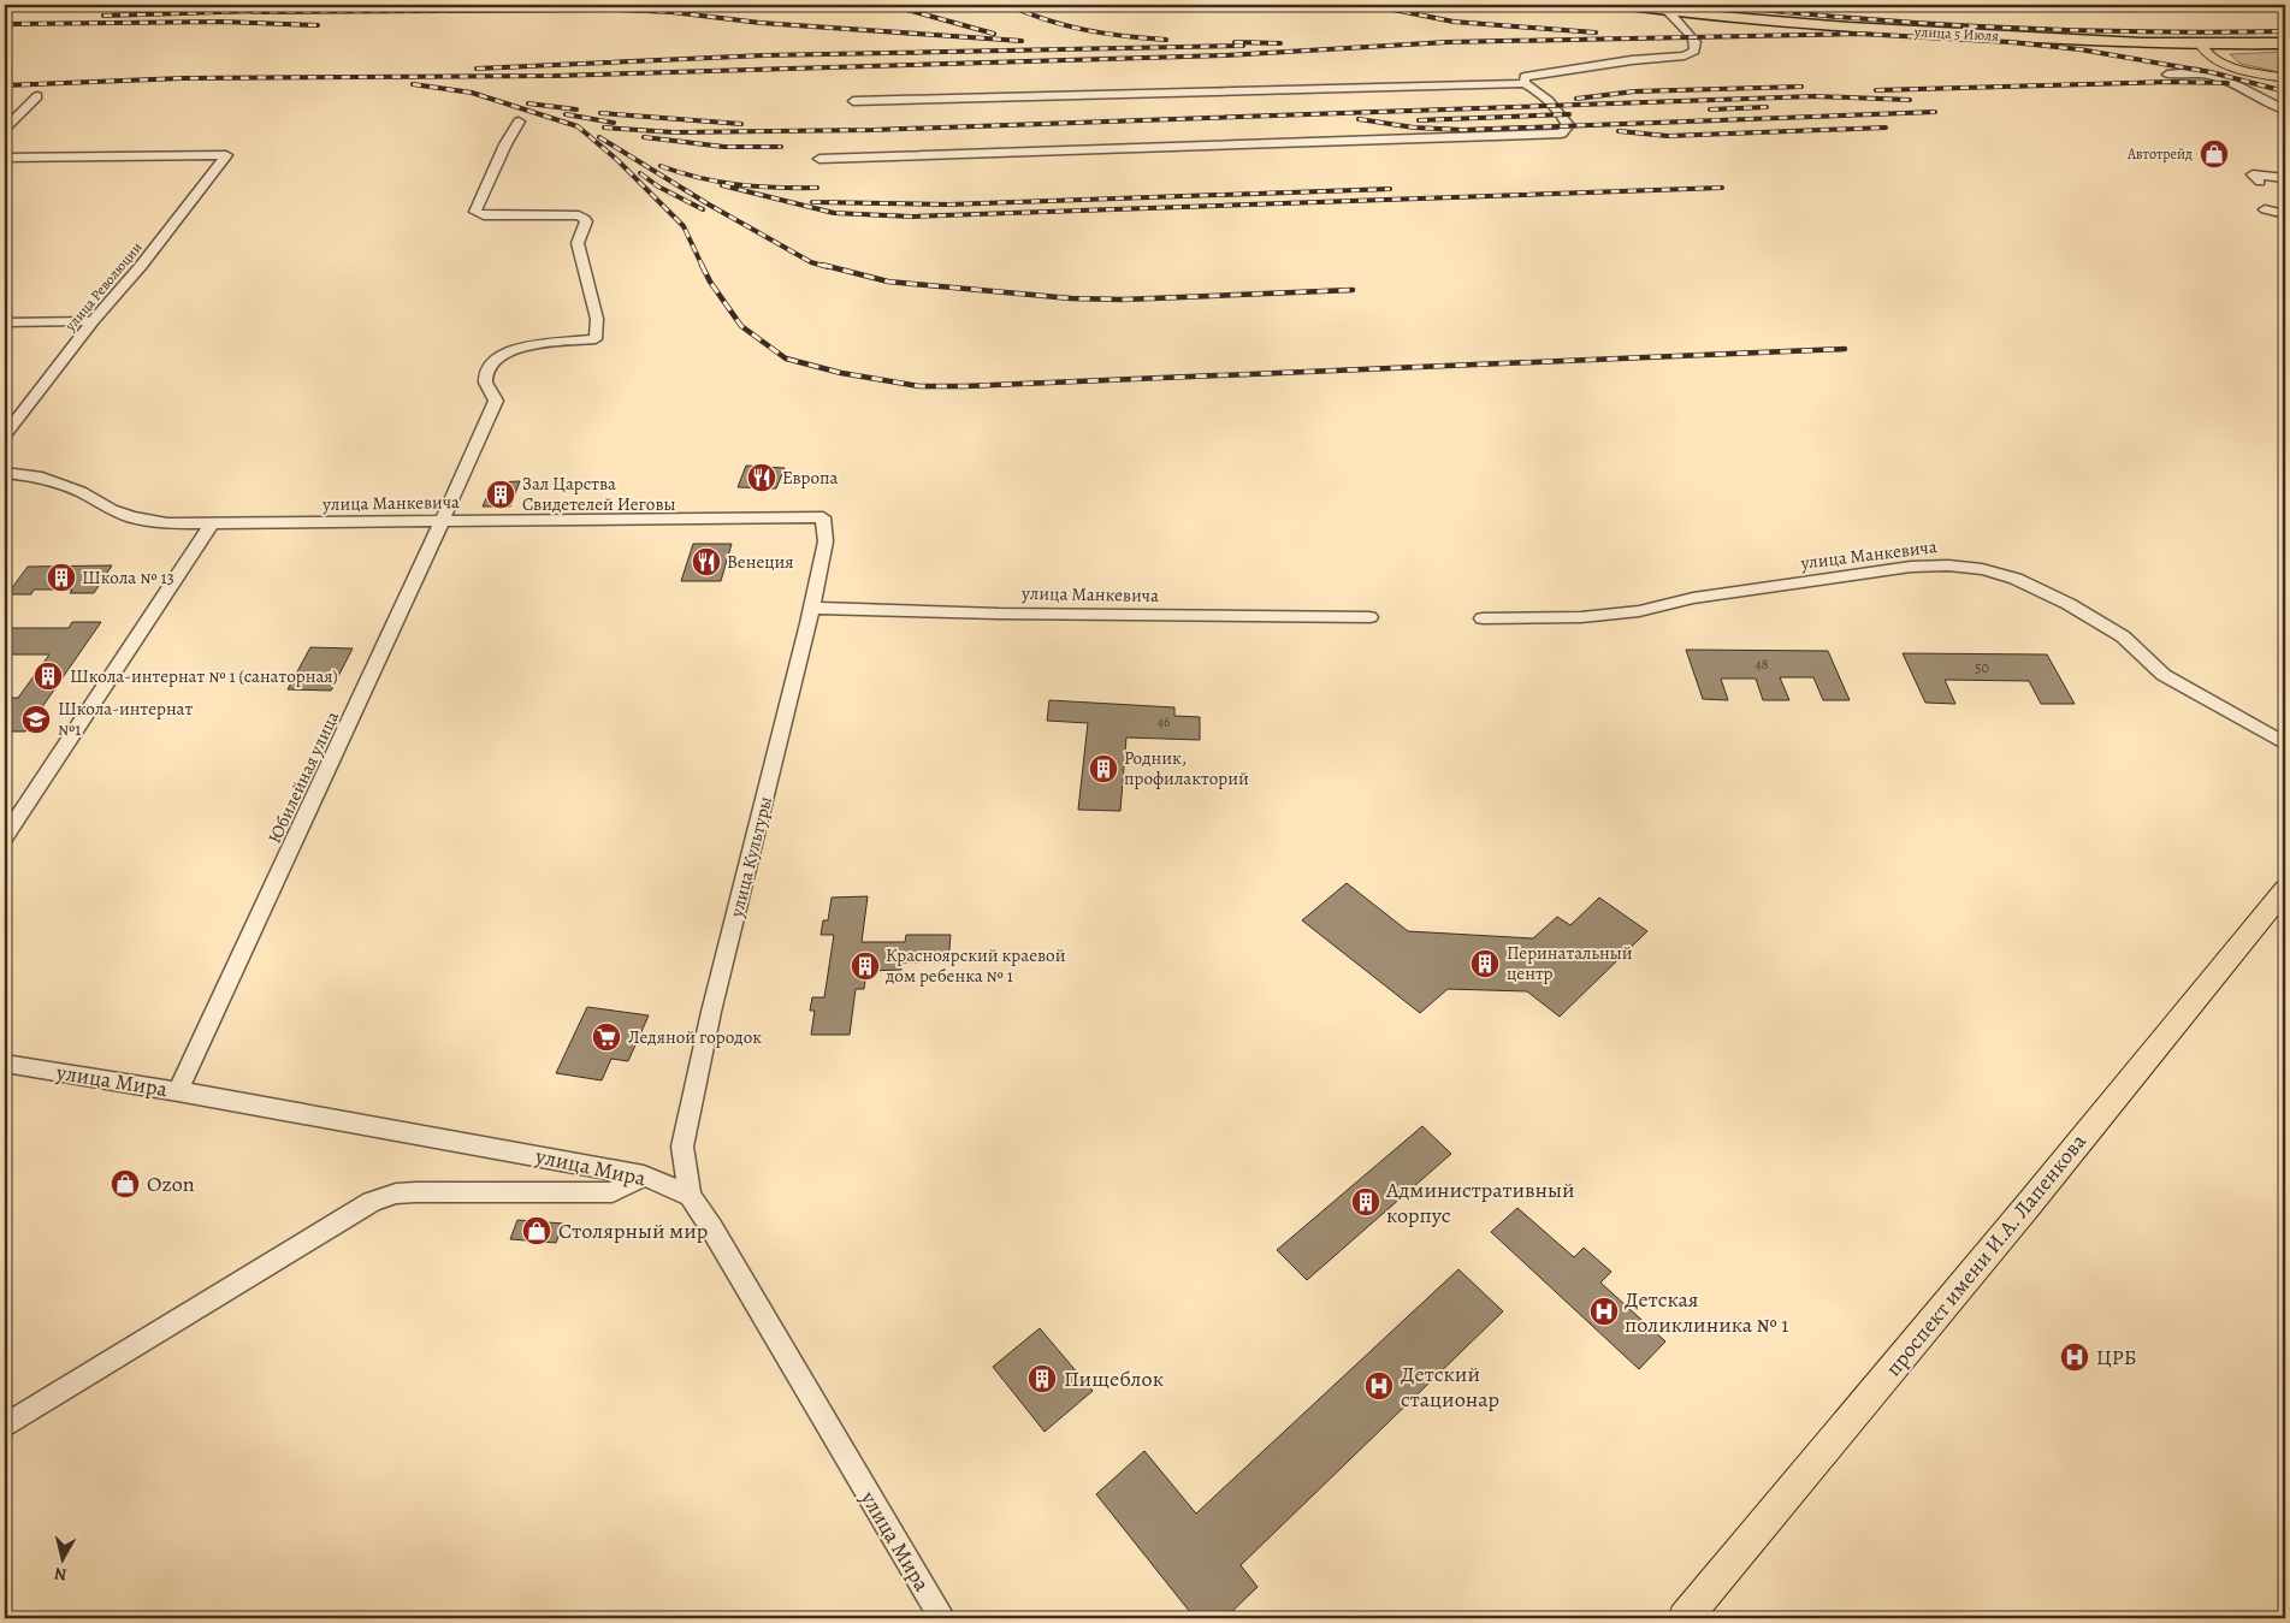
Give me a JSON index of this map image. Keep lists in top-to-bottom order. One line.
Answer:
{"streets":{"highway":["улица 5 Июля"],"main road":["проспект имени И.А. Лапенкова"],"street":["улица Революции","улица Манкевича","Юбилейная улица","улица Культуры","улица Мира"]},"crossings":[["улица Манкевича","Юбилейная улица"],["улица Манкевича","улица Культуры"],["Юбилейная улица","улица Мира"],["улица Культуры","улица Мира"]],"places":{"shop":["Автотрейд","Ozon","Столярный мир"],"restaurant":["Европа","Венеция"],"building":["Зал Царства Свидетелей Иеговы","Школа № 13","Школа-интернат № 1 (санаторная)","Родник, профилакторий","Перинатальный центр","Красноярский краевой дом ребенка № 1","Административный корпус","Пищеблок"],"school or university":["Школа-интернат №1"],"supermarket":["Ледяной городок"],"hospital":["Детская поликлиника № 1","ЦРБ","Детский стационар"]},"house_numbers":["48","50","46"],"north":"bottom"}
